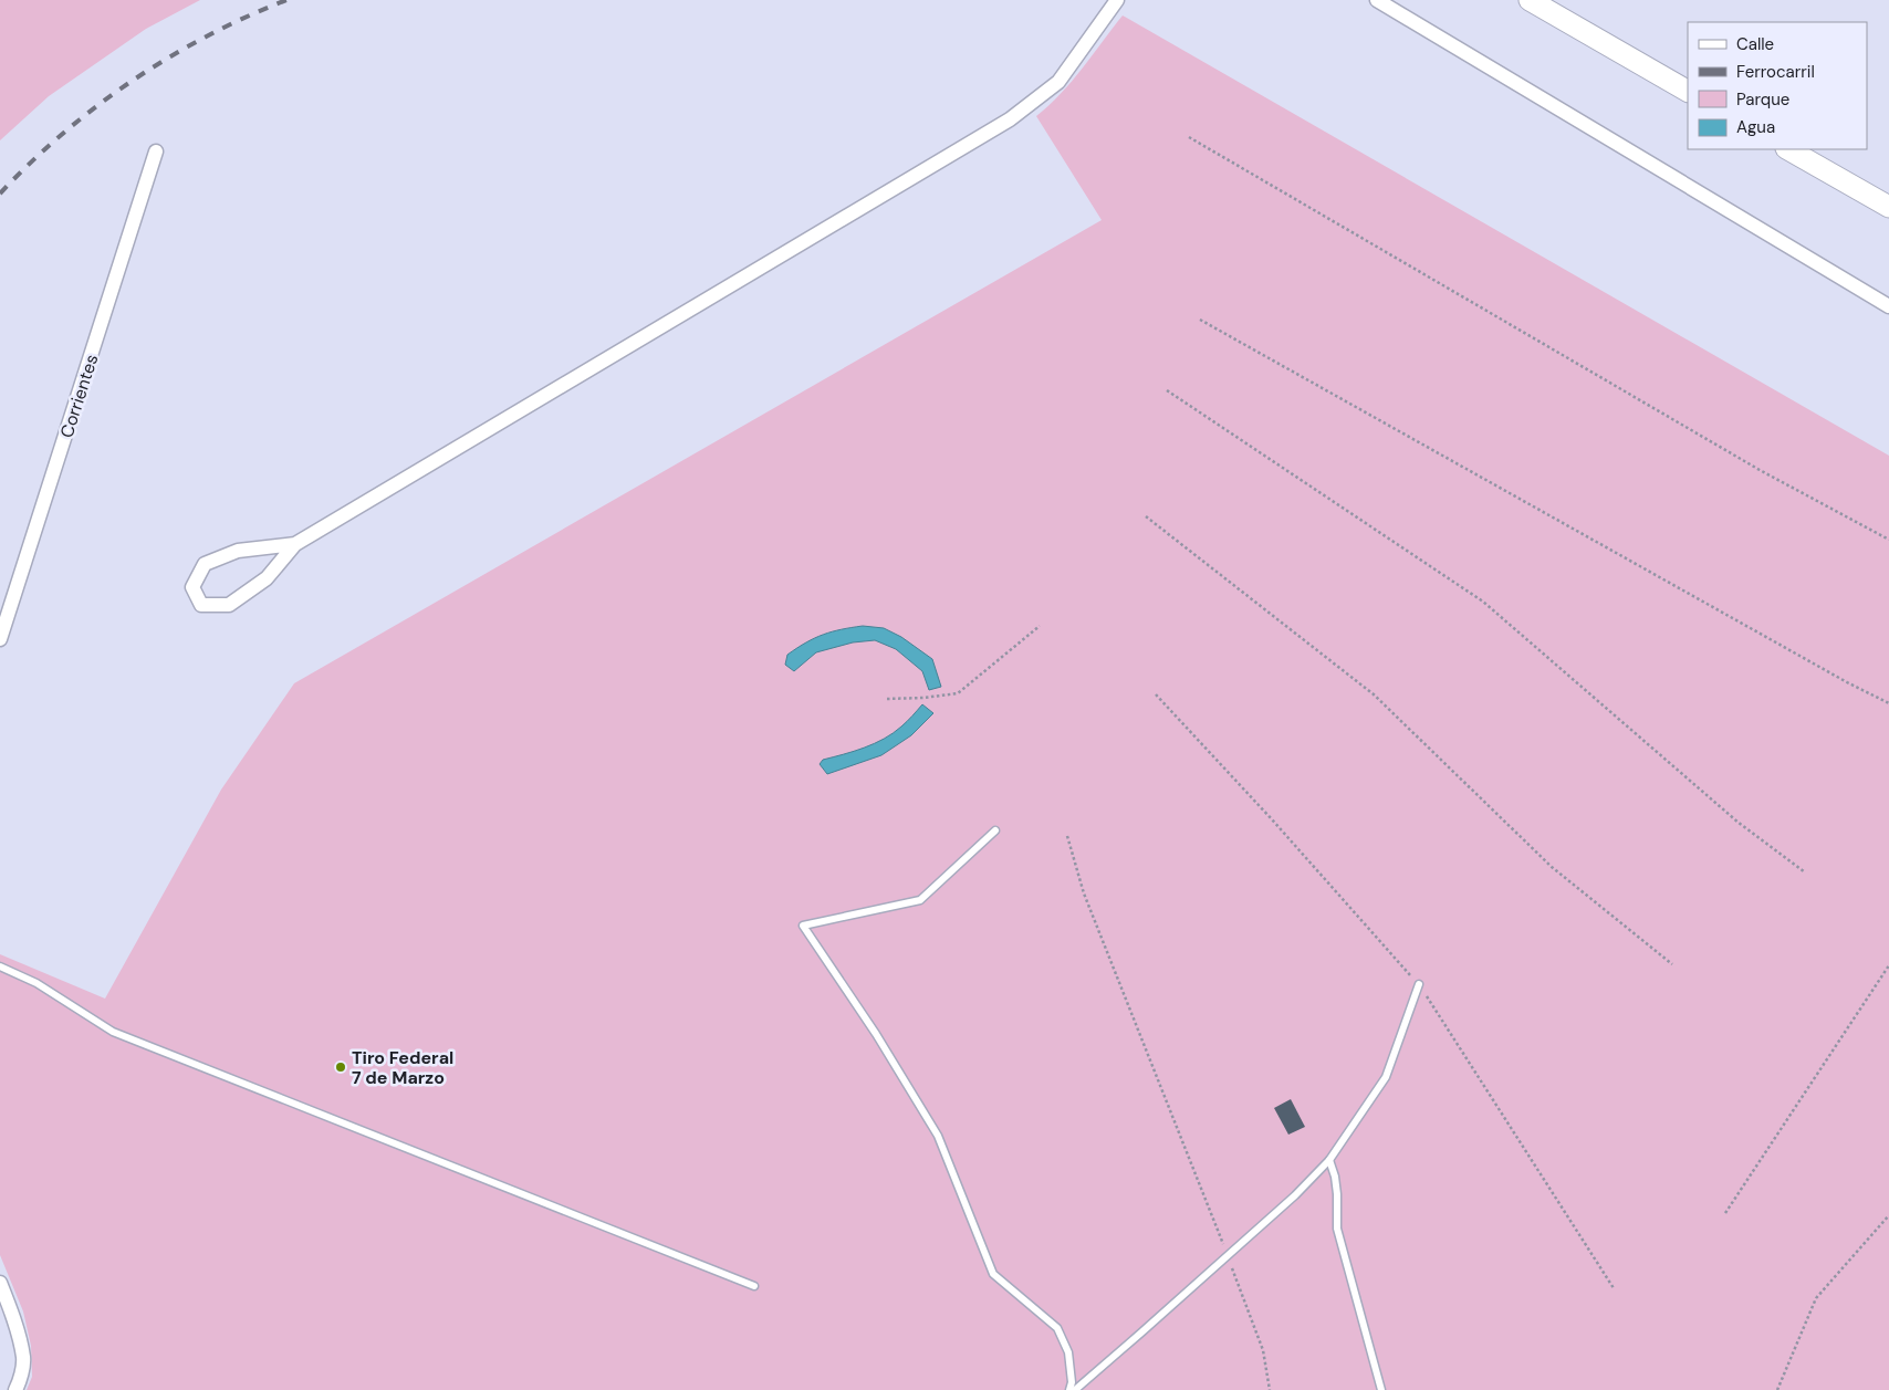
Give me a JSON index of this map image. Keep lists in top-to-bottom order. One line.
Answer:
{"streets":{"street":["Corrientes"]},"places":["Tiro Federal 7 de Marzo"],"legend":["Calle","Ferrocarril","Parque","Agua"]}
